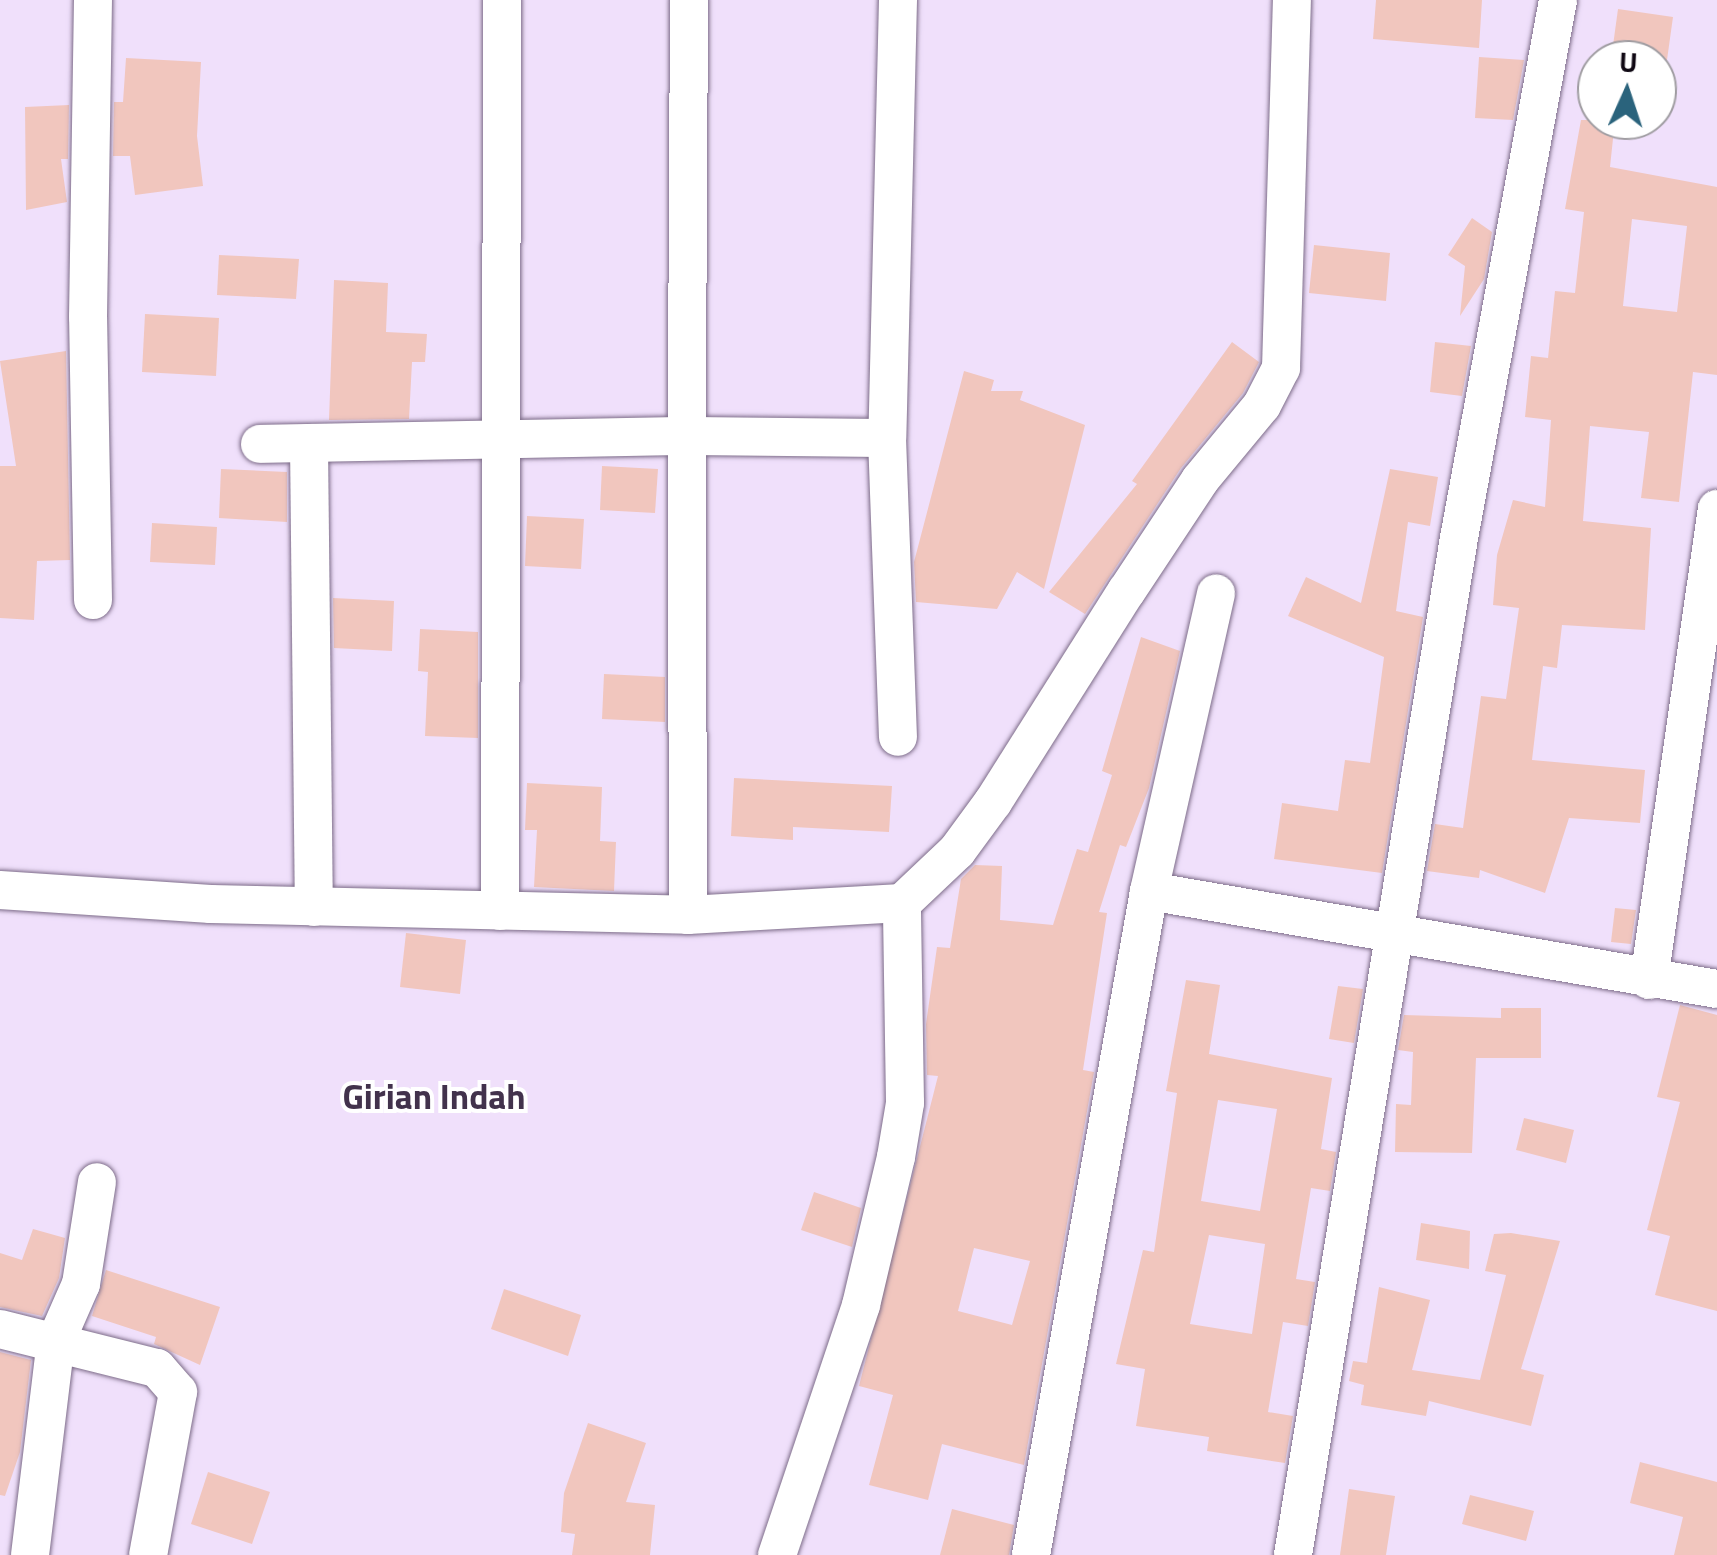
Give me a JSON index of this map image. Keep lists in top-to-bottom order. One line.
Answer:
{"districts":["Girian Indah"],"north":"top"}
